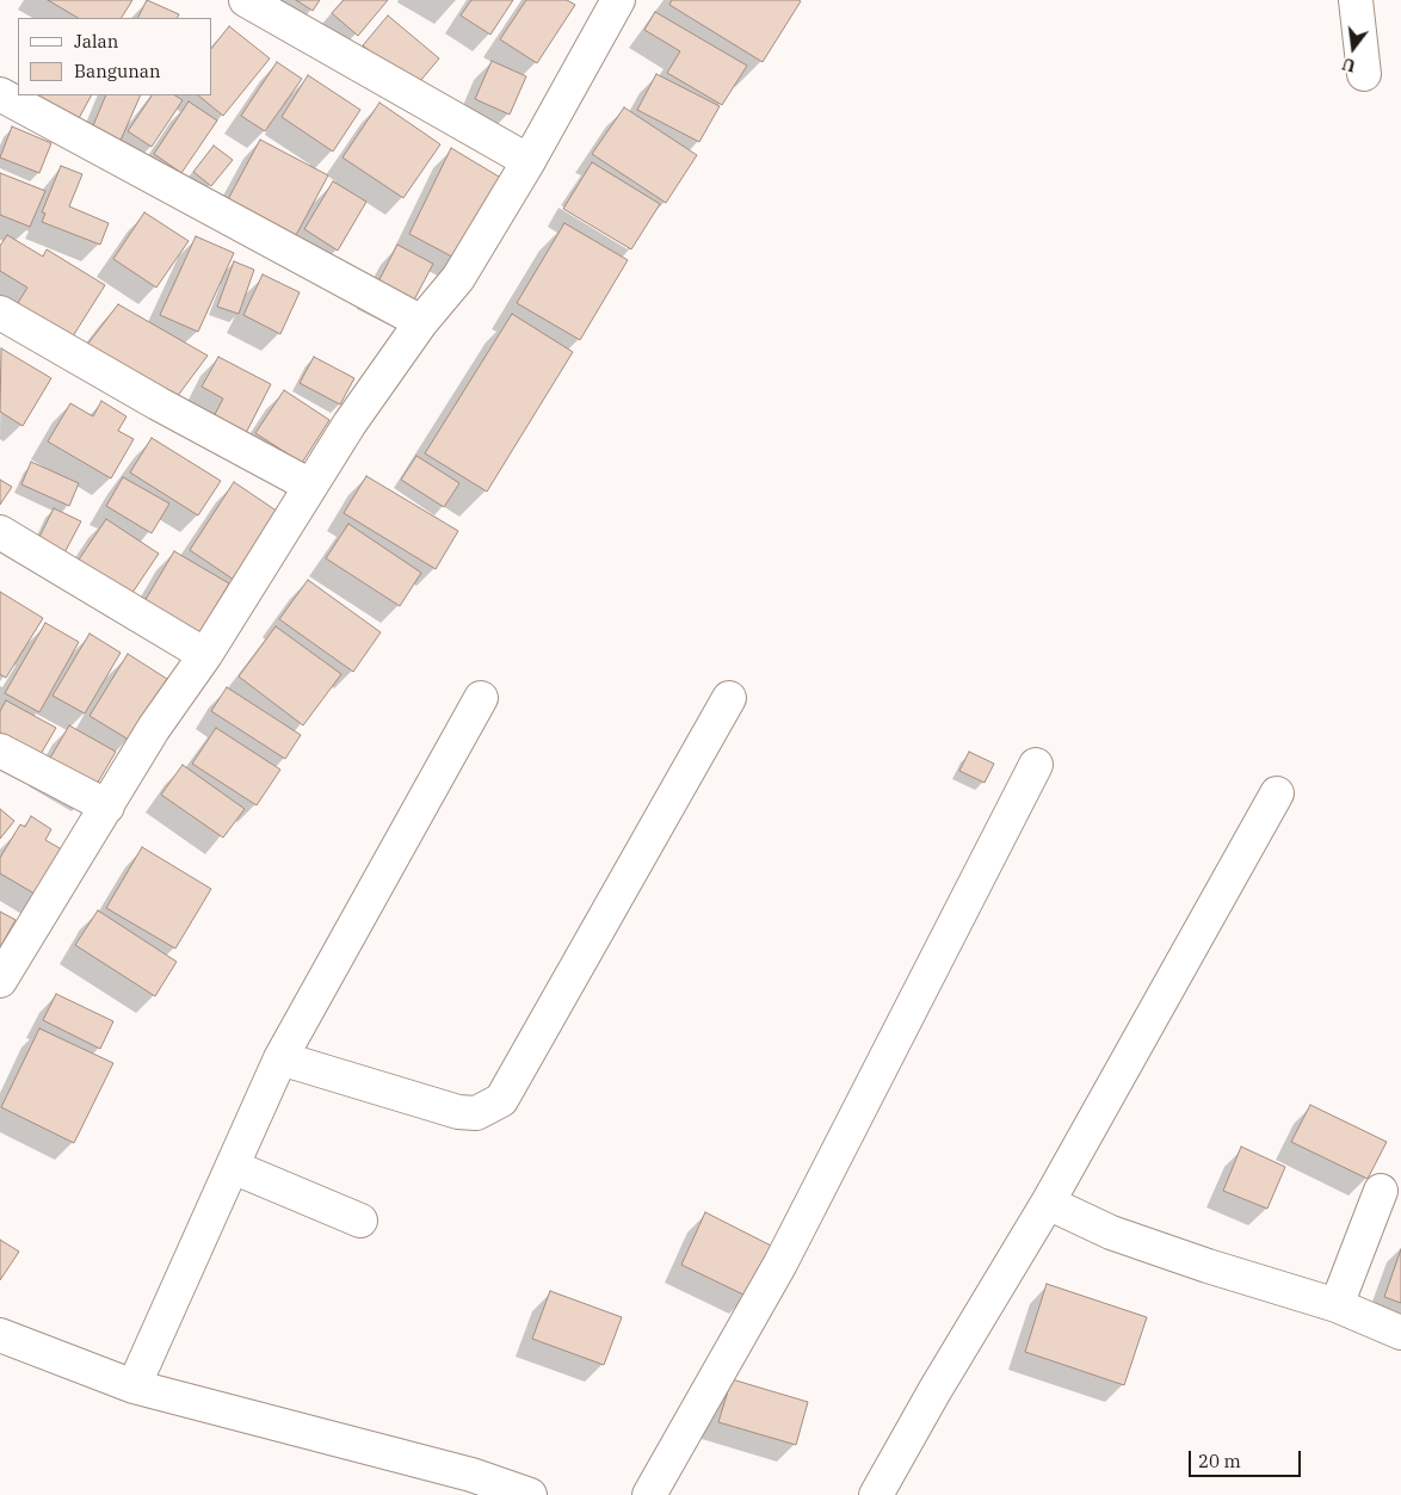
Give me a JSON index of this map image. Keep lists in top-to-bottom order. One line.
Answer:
{"legend":["Jalan","Bangunan"],"scale_bar":"20 m","north":"bottom"}
